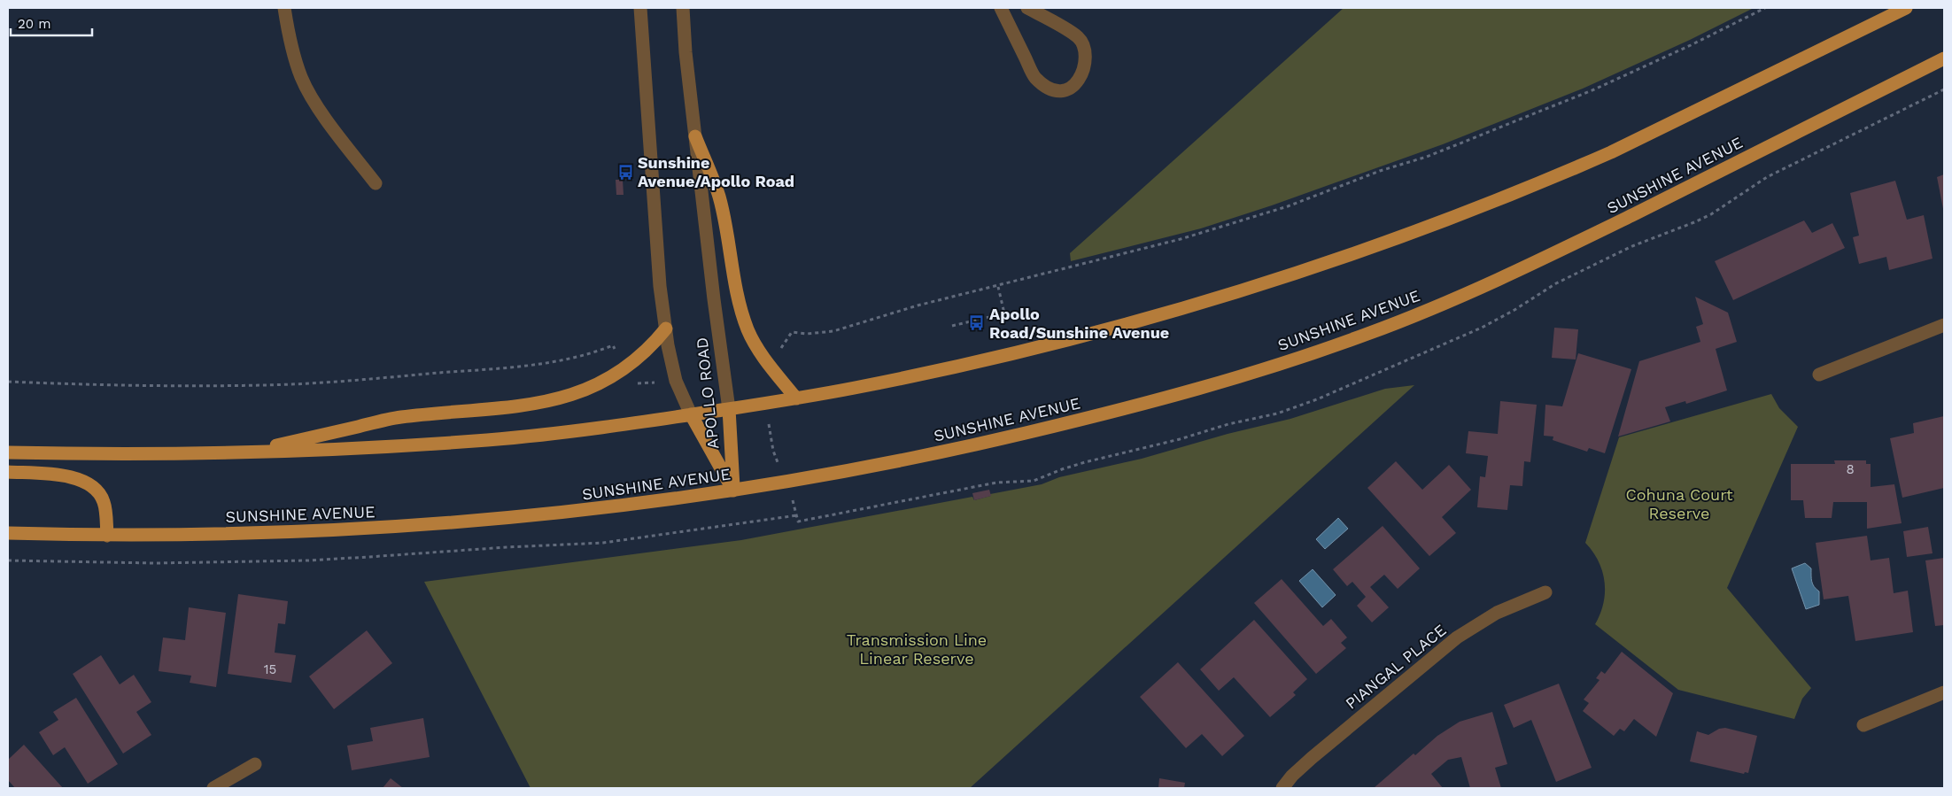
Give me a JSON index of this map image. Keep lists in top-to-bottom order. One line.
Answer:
{"streets":{"main road":["SUNSHINE AVENUE","APOLLO ROAD"],"street":["PIANGAL PLACE"]},"crossings":[["SUNSHINE AVENUE","APOLLO ROAD"]],"parks":["Cohuna Court Reserve","Transmission Line Linear Reserve"],"places":{"bus stop":["Sunshine Avenue/Apollo Road","Apollo Road/Sunshine Avenue"]},"house_numbers":["8","15"],"scale_bar":"20 m"}
